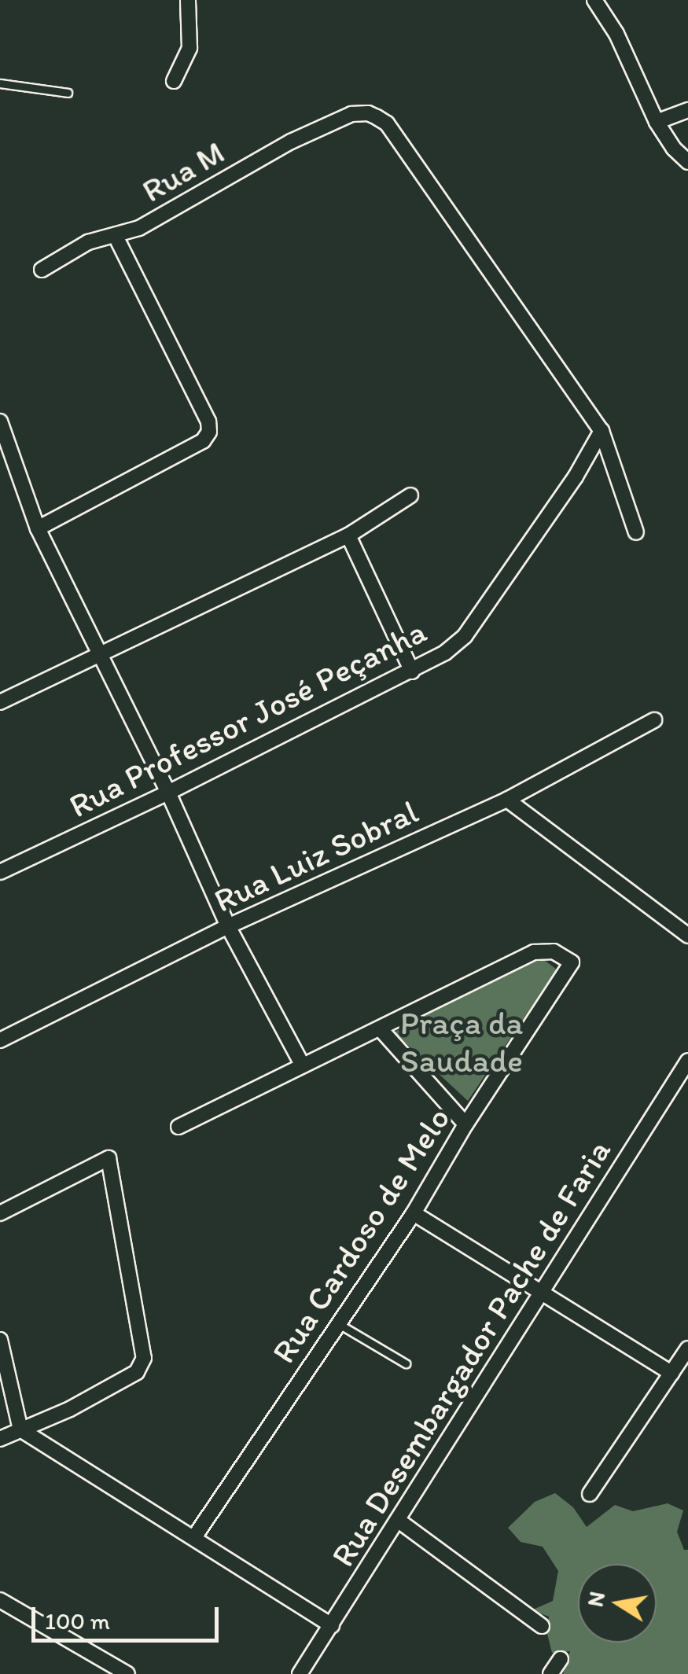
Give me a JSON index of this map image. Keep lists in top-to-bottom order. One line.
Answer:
{"streets":{"street":["Rua M","Rua Professor José Peçanha","Rua Luiz Sobral","Rua Cardoso de Melo","Rua Desembargador Pache de Faria"]},"crossings":[["Rua M","Rua Professor José Peçanha"]],"parks":["Praça da Saudade"],"scale_bar":"100 m","north":"left"}
